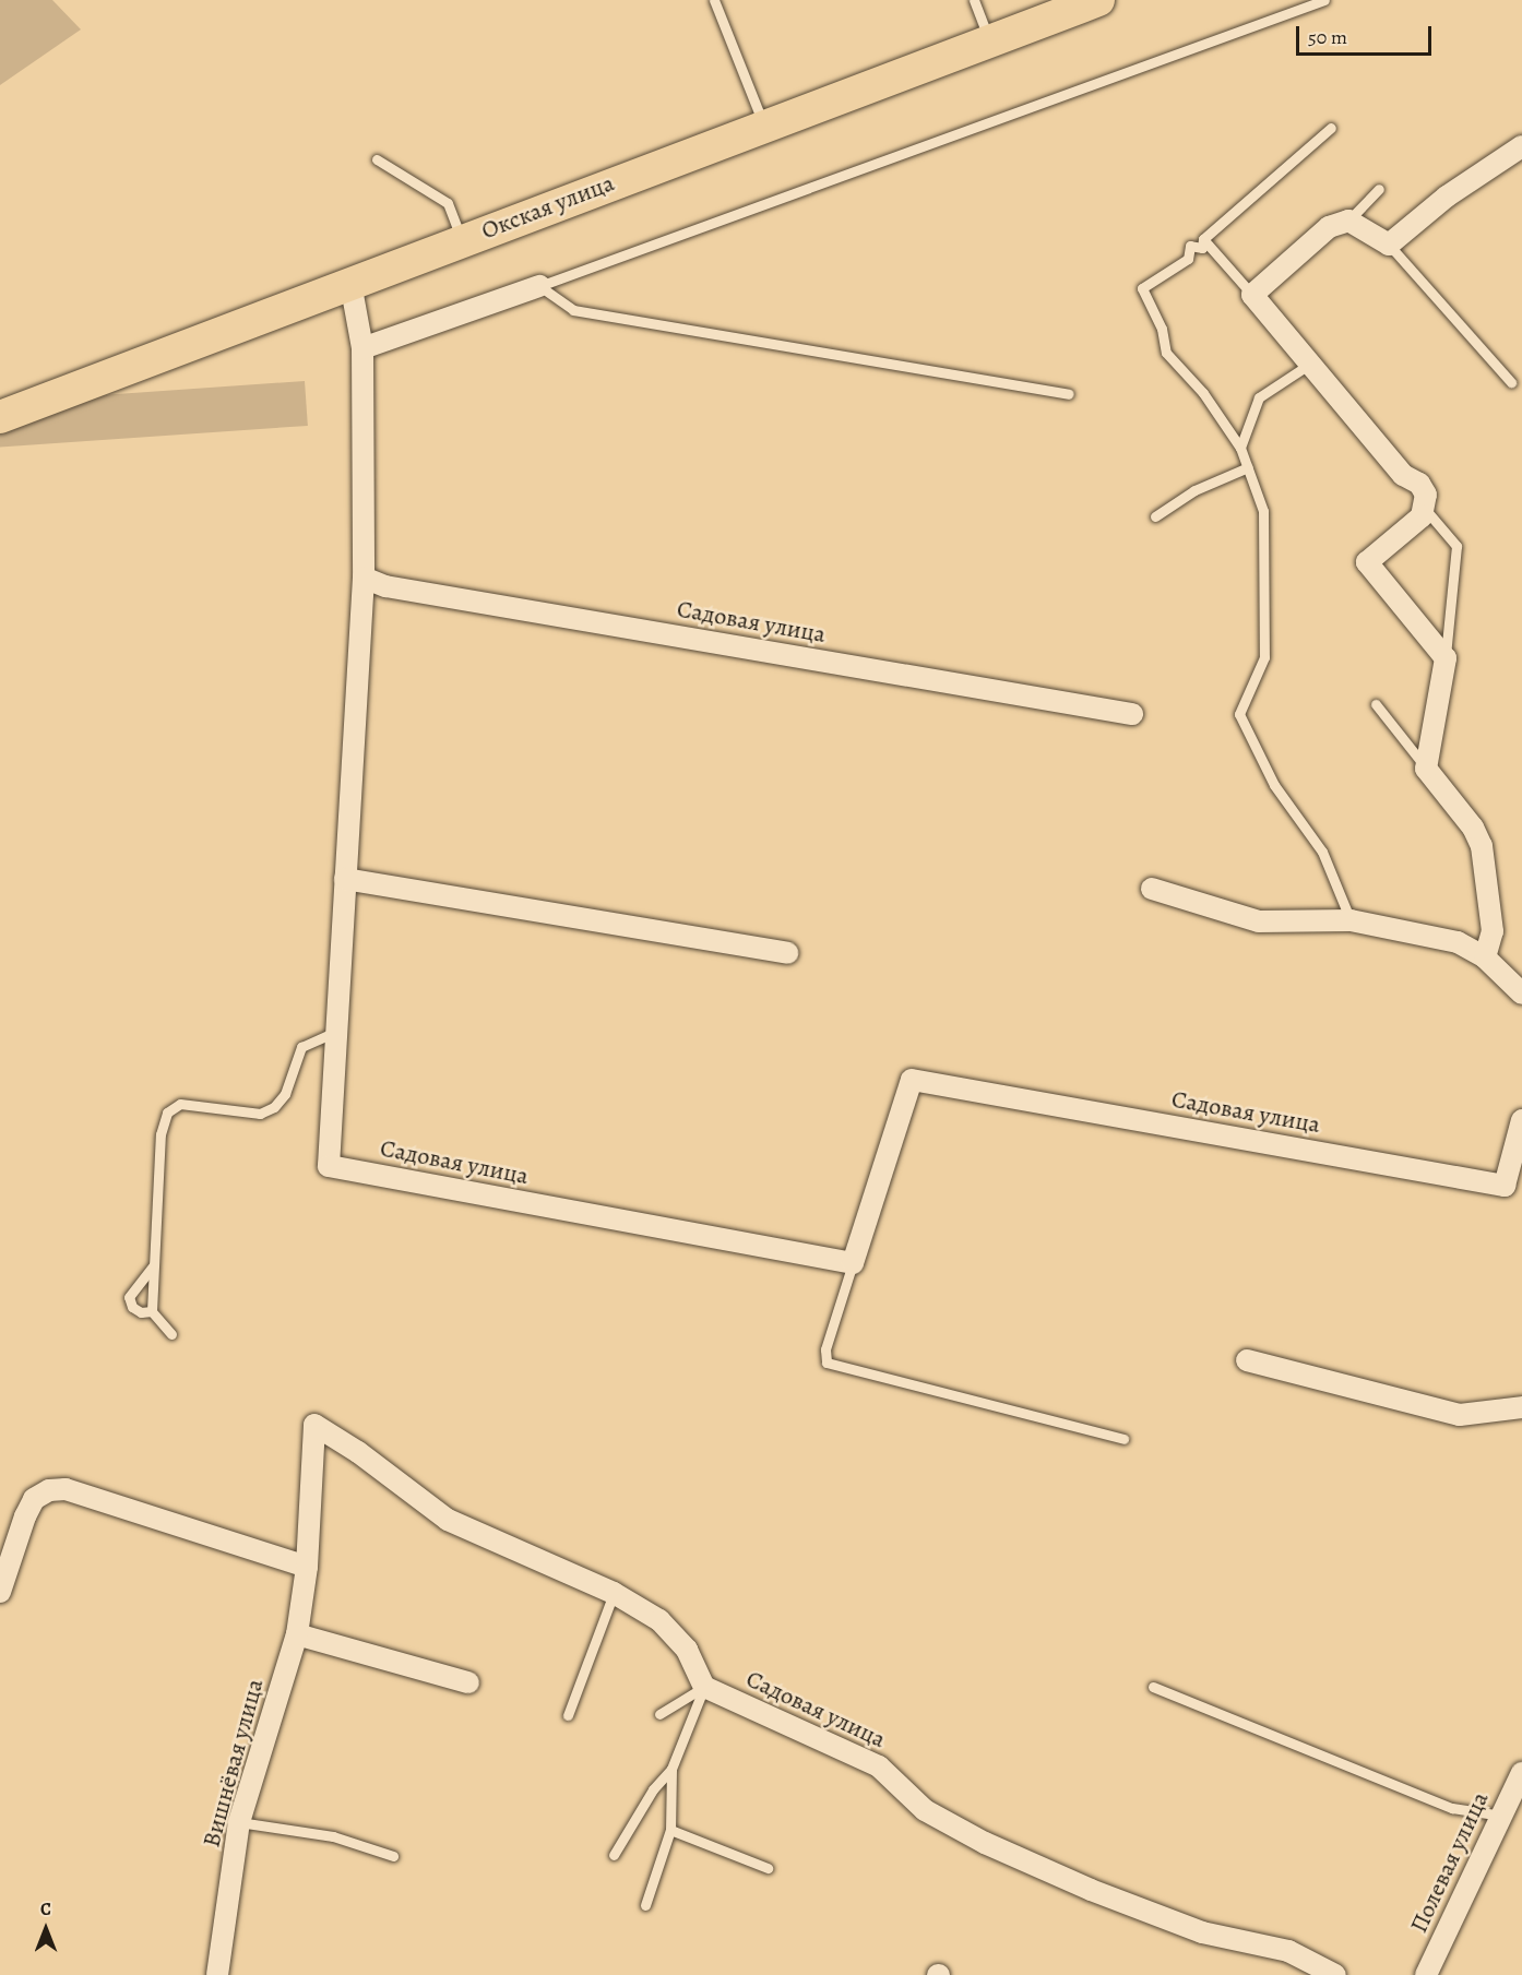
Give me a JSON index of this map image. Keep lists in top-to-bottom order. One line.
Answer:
{"streets":{"main road":["Окская улица"],"street":["Садовая улица","Вишнёвая улица","Полевая улица"]},"crossings":[["Окская улица","Садовая улица"]],"scale_bar":"50 m","north":"top"}
